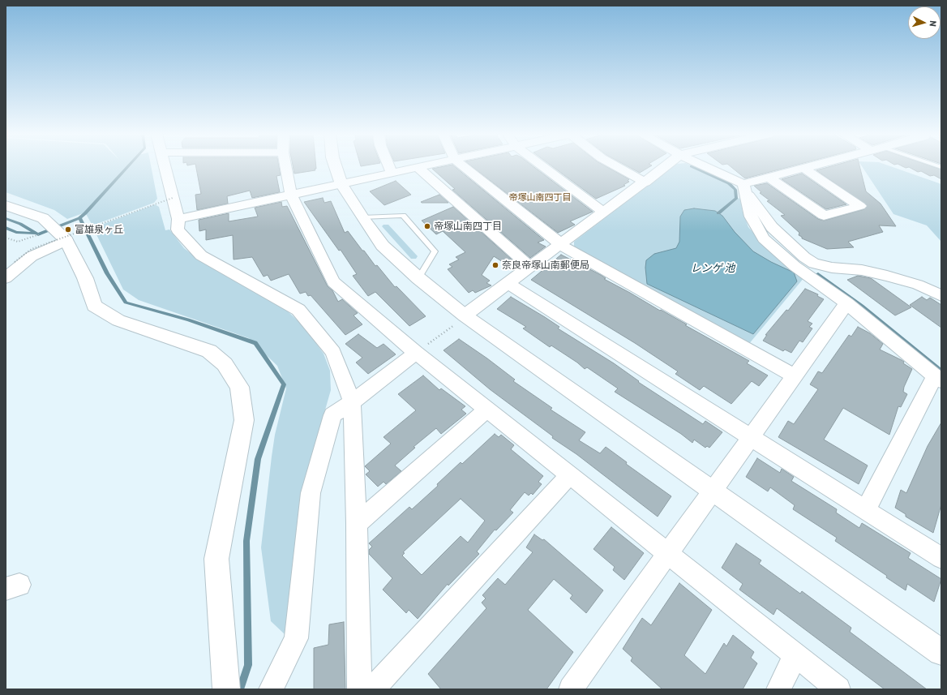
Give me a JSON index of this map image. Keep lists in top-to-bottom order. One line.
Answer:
{"districts":["帝塚山南四丁目"],"water":["レンゲ 池"],"places":["帝塚山南四丁目","富雄泉ヶ丘","奈良帝塚山南郵便局"],"north":"right"}
